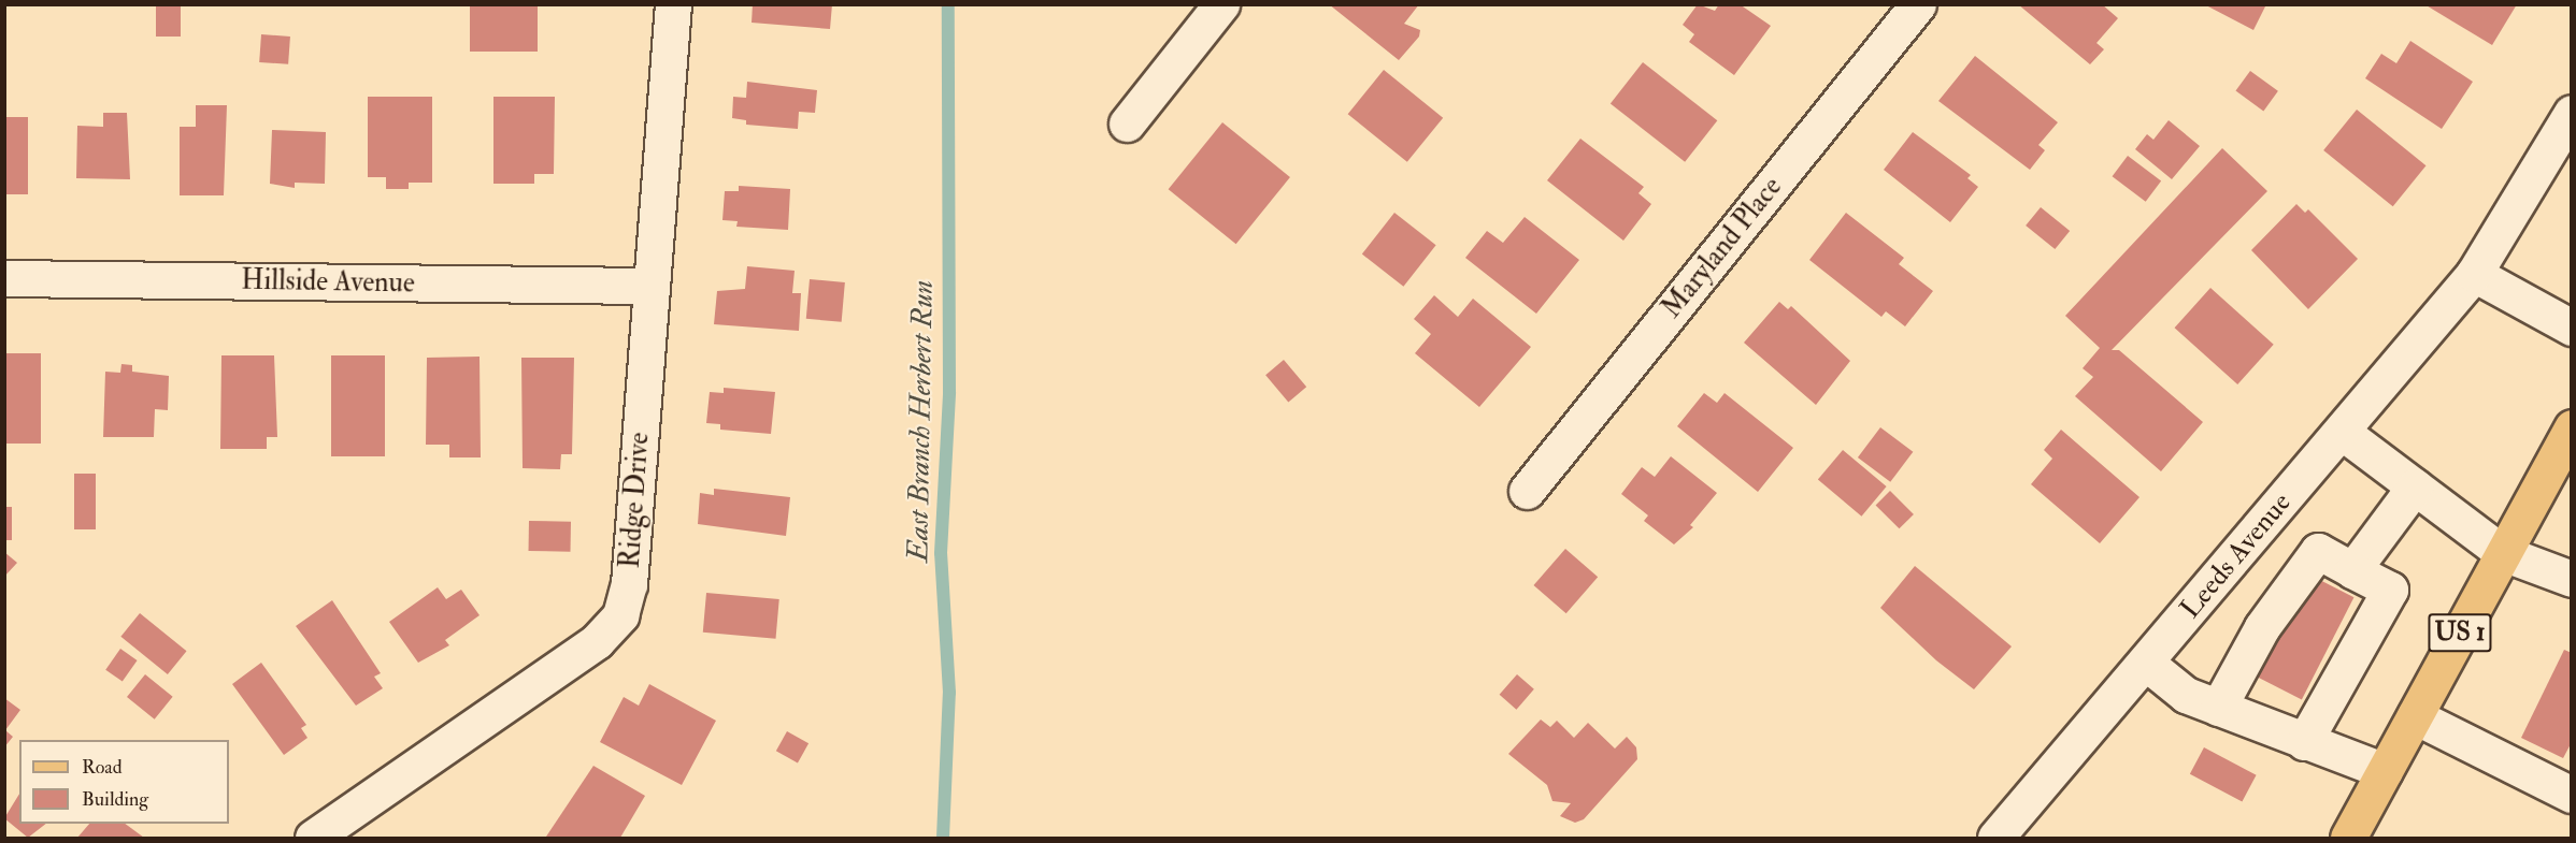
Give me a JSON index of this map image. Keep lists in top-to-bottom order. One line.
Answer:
{"streets":{"main road":["US 1"],"street":["Maryland Place","Hillside Avenue","Ridge Drive","Leeds Avenue"]},"crossings":[["Hillside Avenue","Ridge Drive"]],"water":["East Branch Herbert Run"],"legend":["Road","Building"]}
